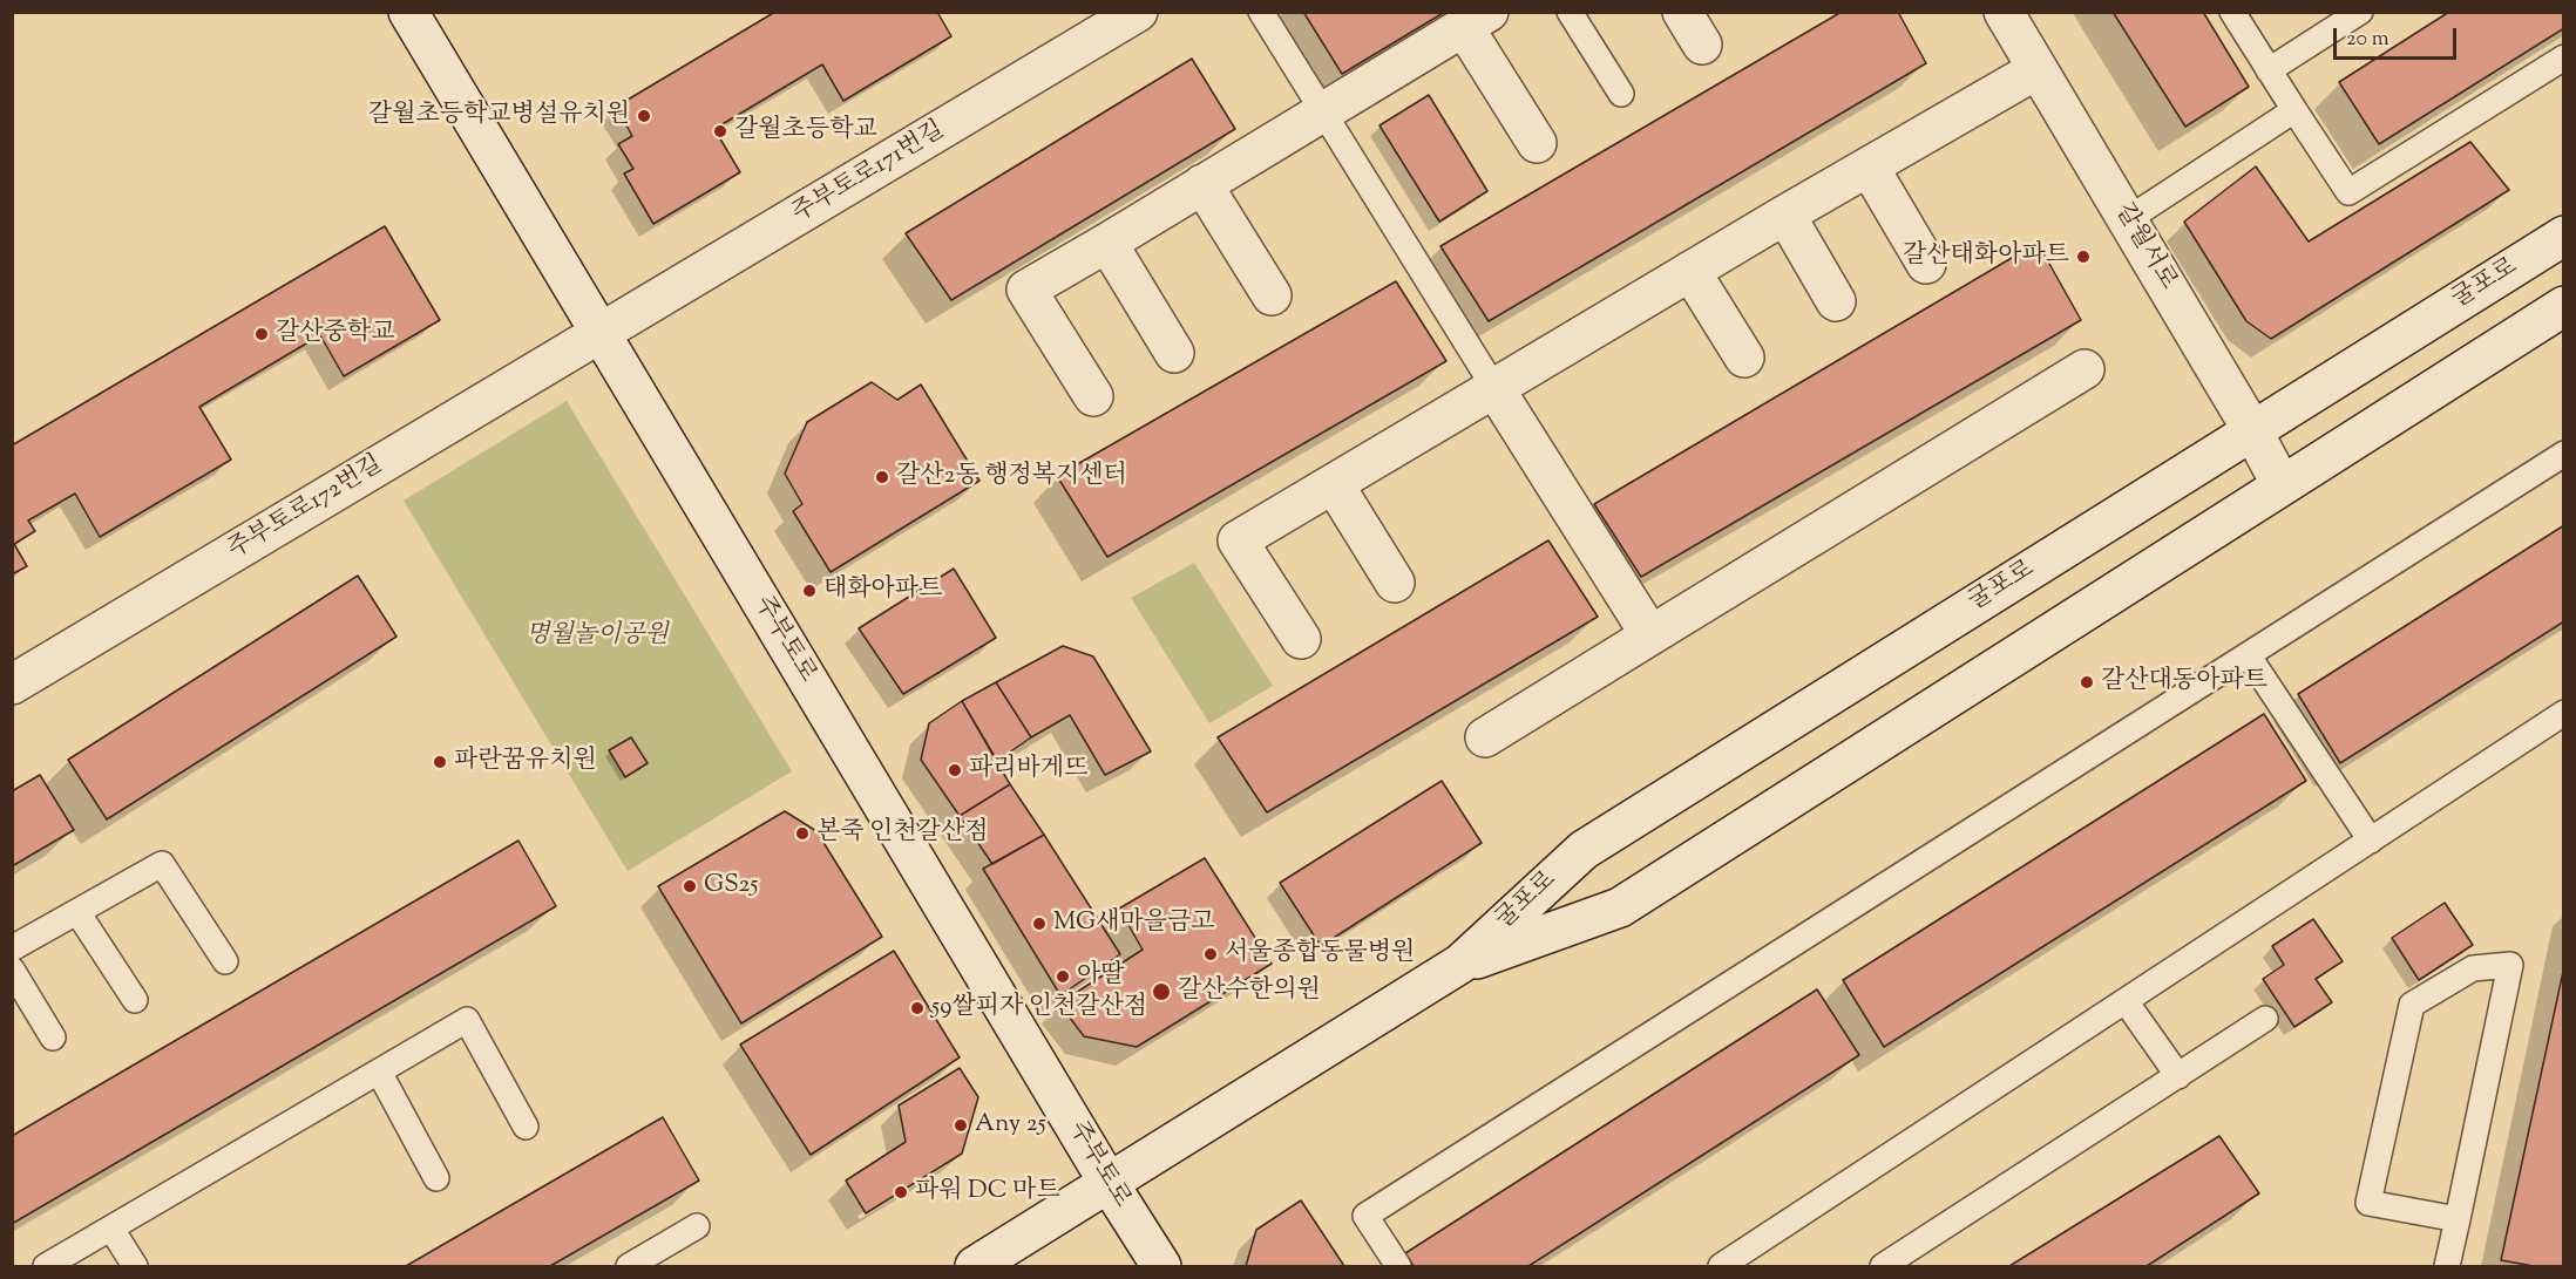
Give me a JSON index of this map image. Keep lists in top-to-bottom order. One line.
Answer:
{"streets":{"street":["주부토로171번길","갈월서로","굴포로","주부토로172번길","주부토로"]},"crossings":[["주부토로171번길","주부토로172번길"],["주부토로171번길","주부토로"],["갈월서로","굴포로"],["굴포로","주부토로"],["주부토로172번길","주부토로"]],"parks":["명월놀이공원"],"places":["갈월초등학교병설유치원","갈월초등학교","갈산태화아파트","갈산중학교","갈산2동 행정복지센터","태화아파트","갈산대동아파트","파란꿈유치원","파리바게뜨","본죽 인천갈산점","GS25","MG새마을금고","서울종합동물병원","아딸","갈산수한의원","59쌀피자 인천갈산점","Any 25","파워 DC 마트"],"scale_bar":"20 m"}
